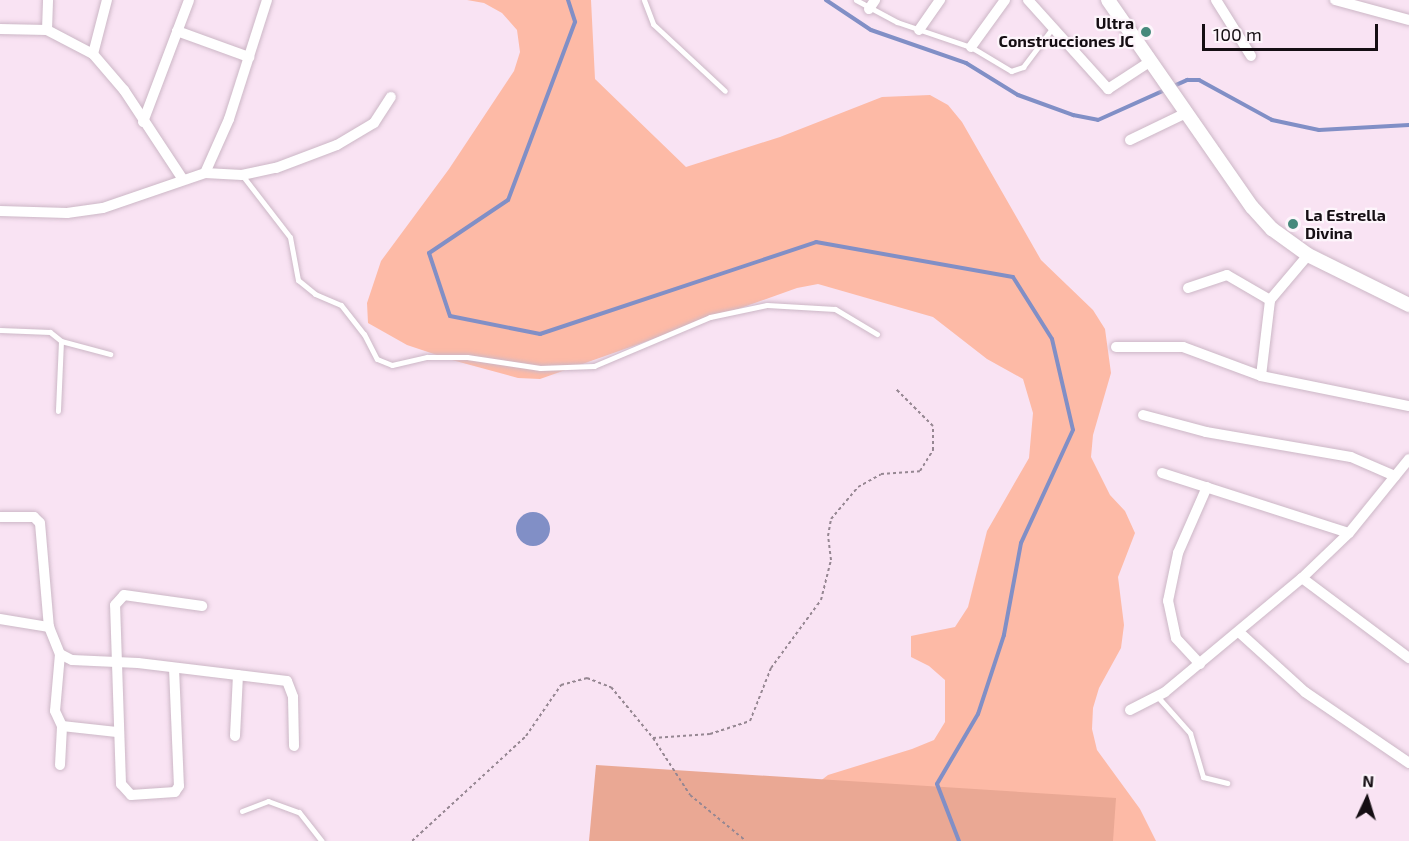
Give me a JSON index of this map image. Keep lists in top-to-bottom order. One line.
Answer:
{"places":["Ultra Construcciones JC","La Estrella Divina"],"scale_bar":"100 m","north":"top"}
